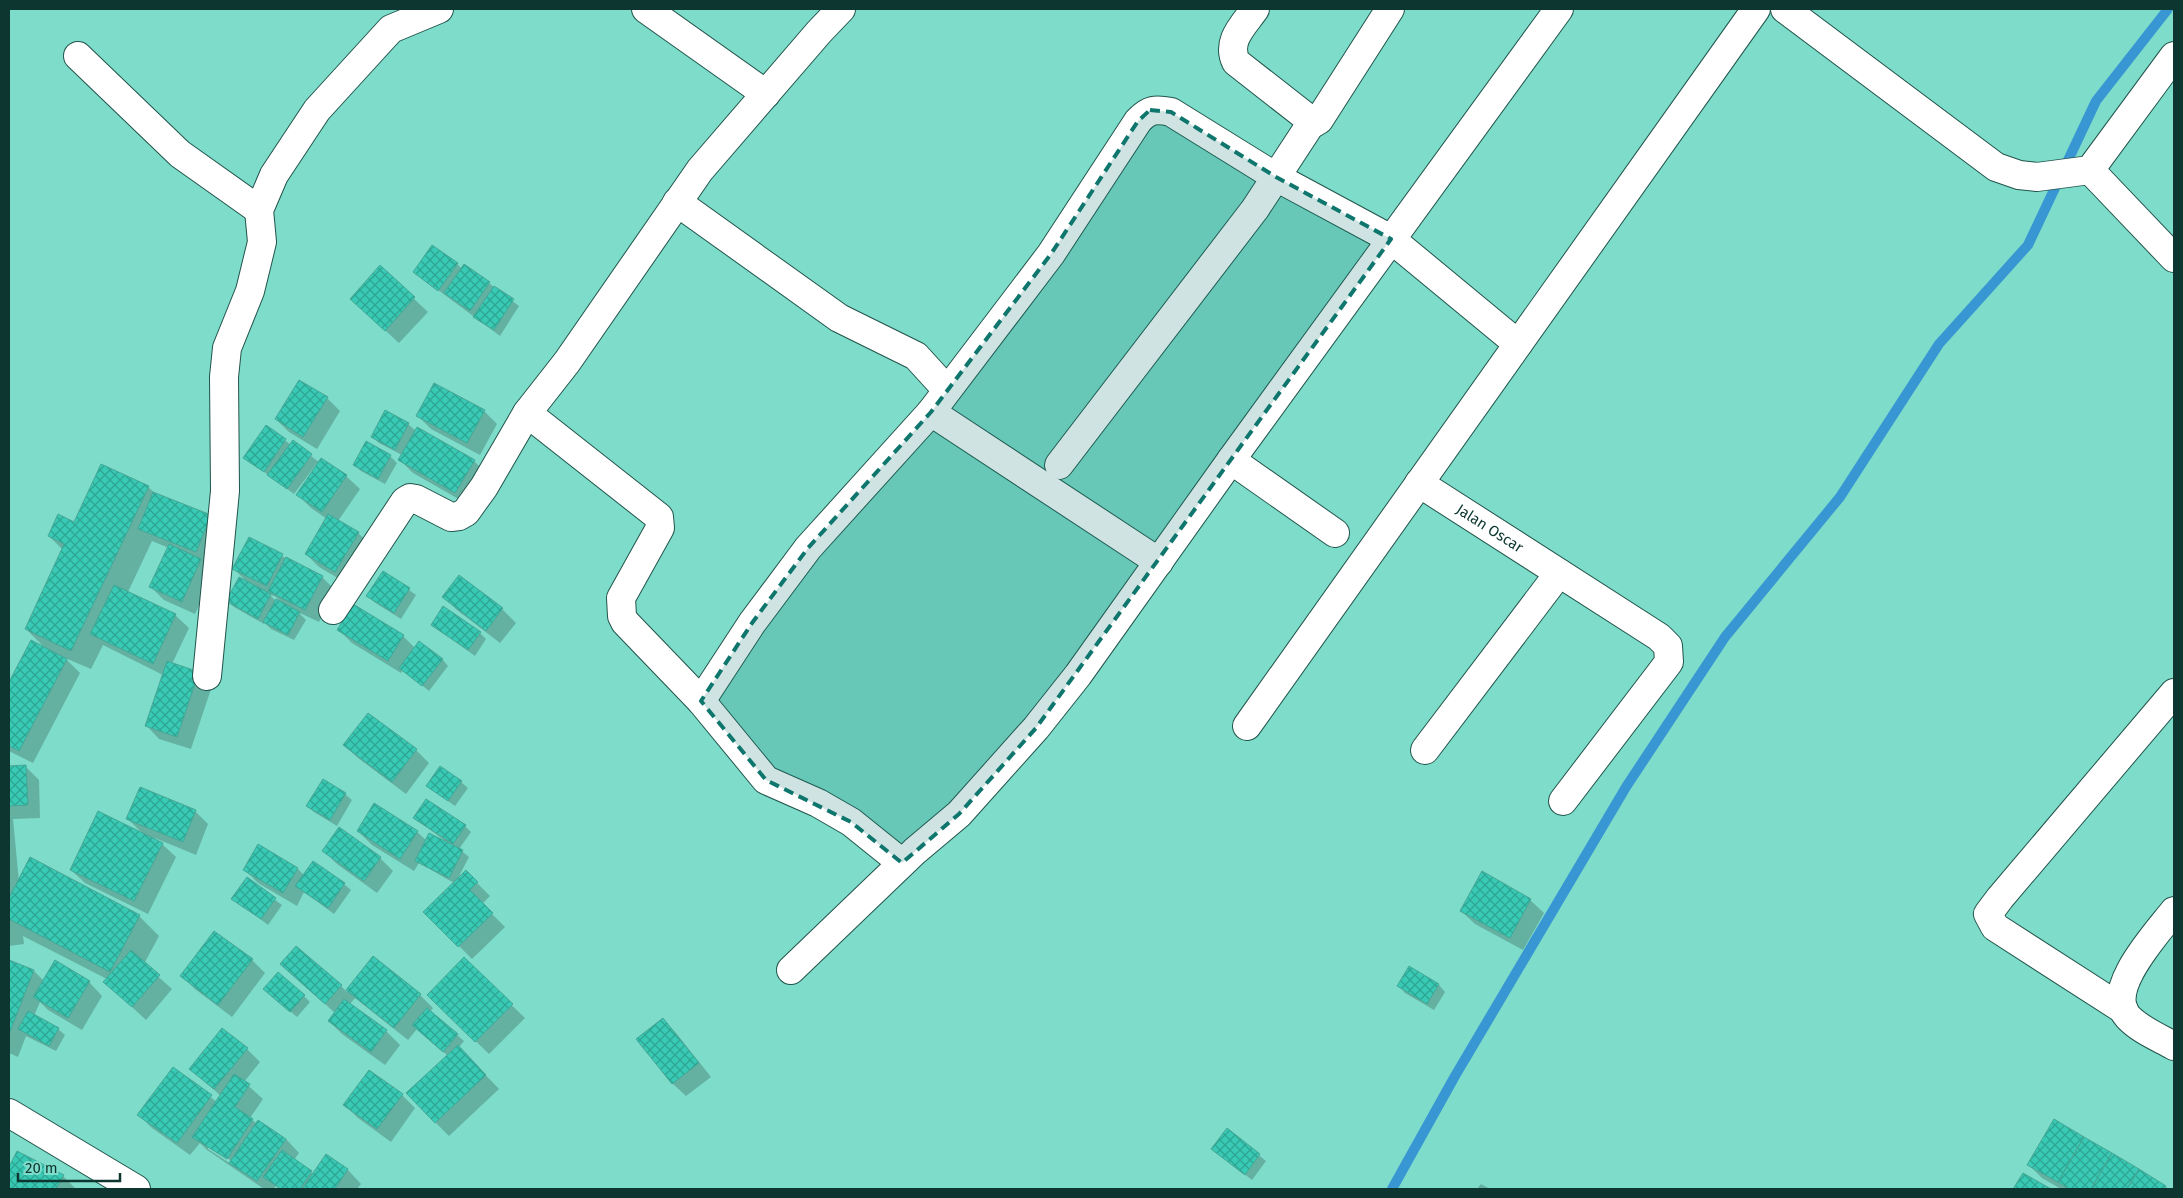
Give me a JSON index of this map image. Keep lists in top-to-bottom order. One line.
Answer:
{"streets":{"main road":["Jalan Oscar"]},"scale_bar":"20 m"}
